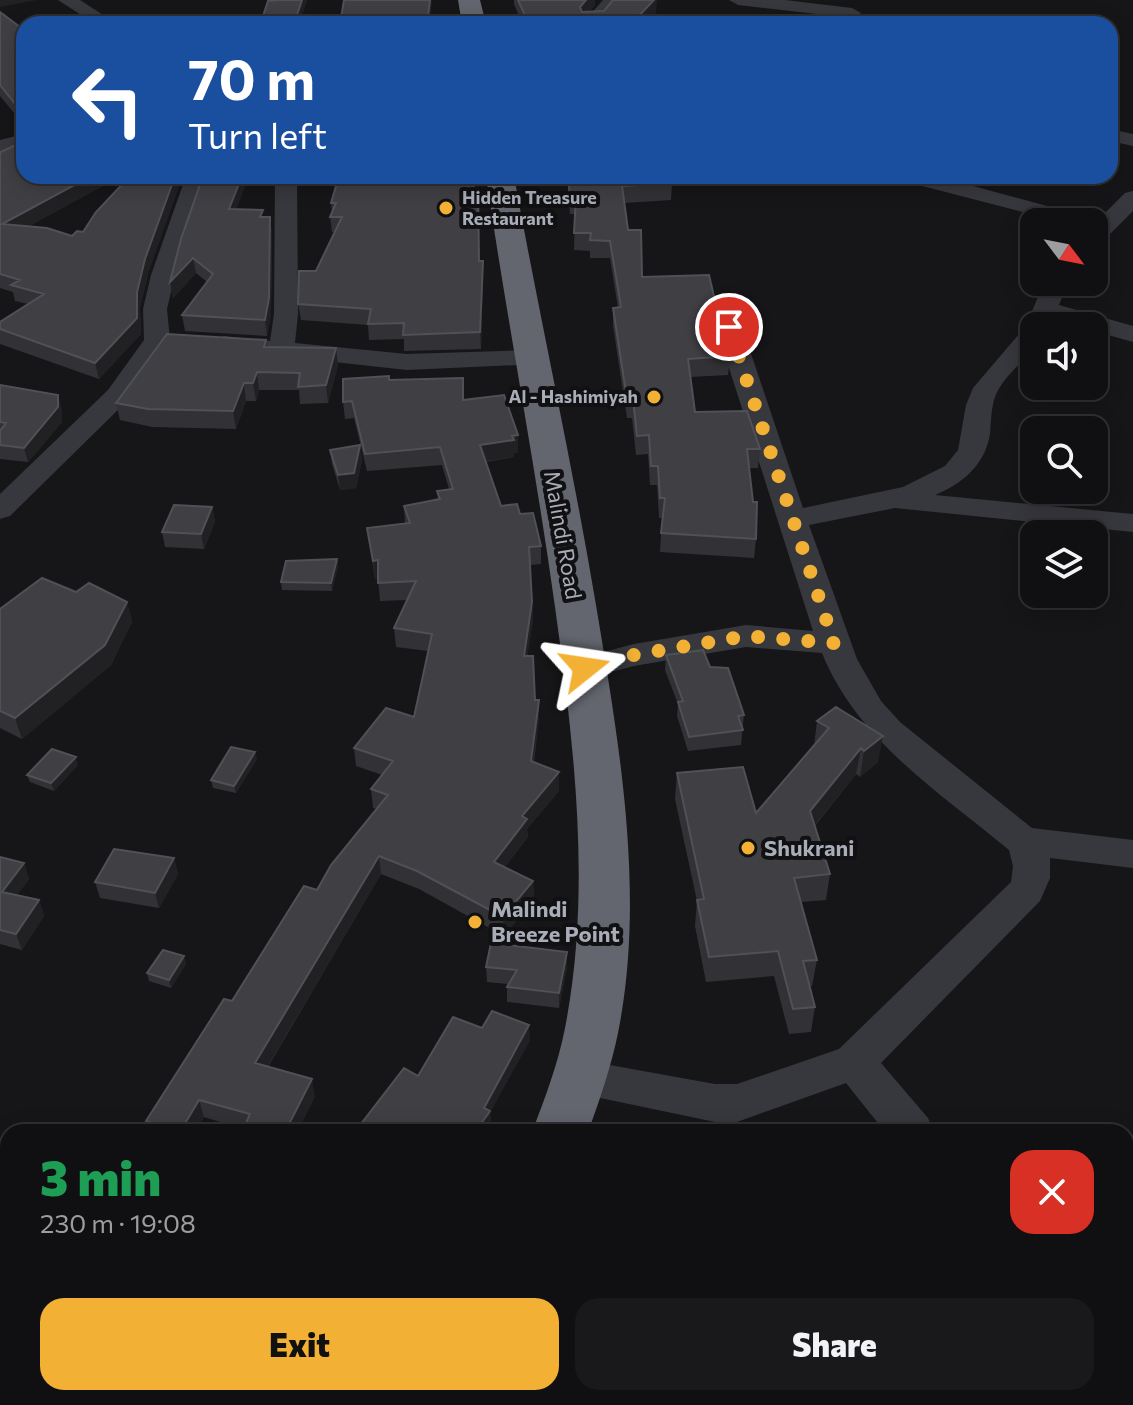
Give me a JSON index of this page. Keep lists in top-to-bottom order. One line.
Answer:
{"streets":{"highway":["Malindi Road"]},"places":["Hidden Treasure Restaurant","Al - Hashimiyah","Shukrani","Malindi Breeze Point"],"north":"bottom right","page":{"turn":["70 m","Turn left"],"heading":["3 min","230 m · 19:08"],"buttons":["Exit","Share"]}}
